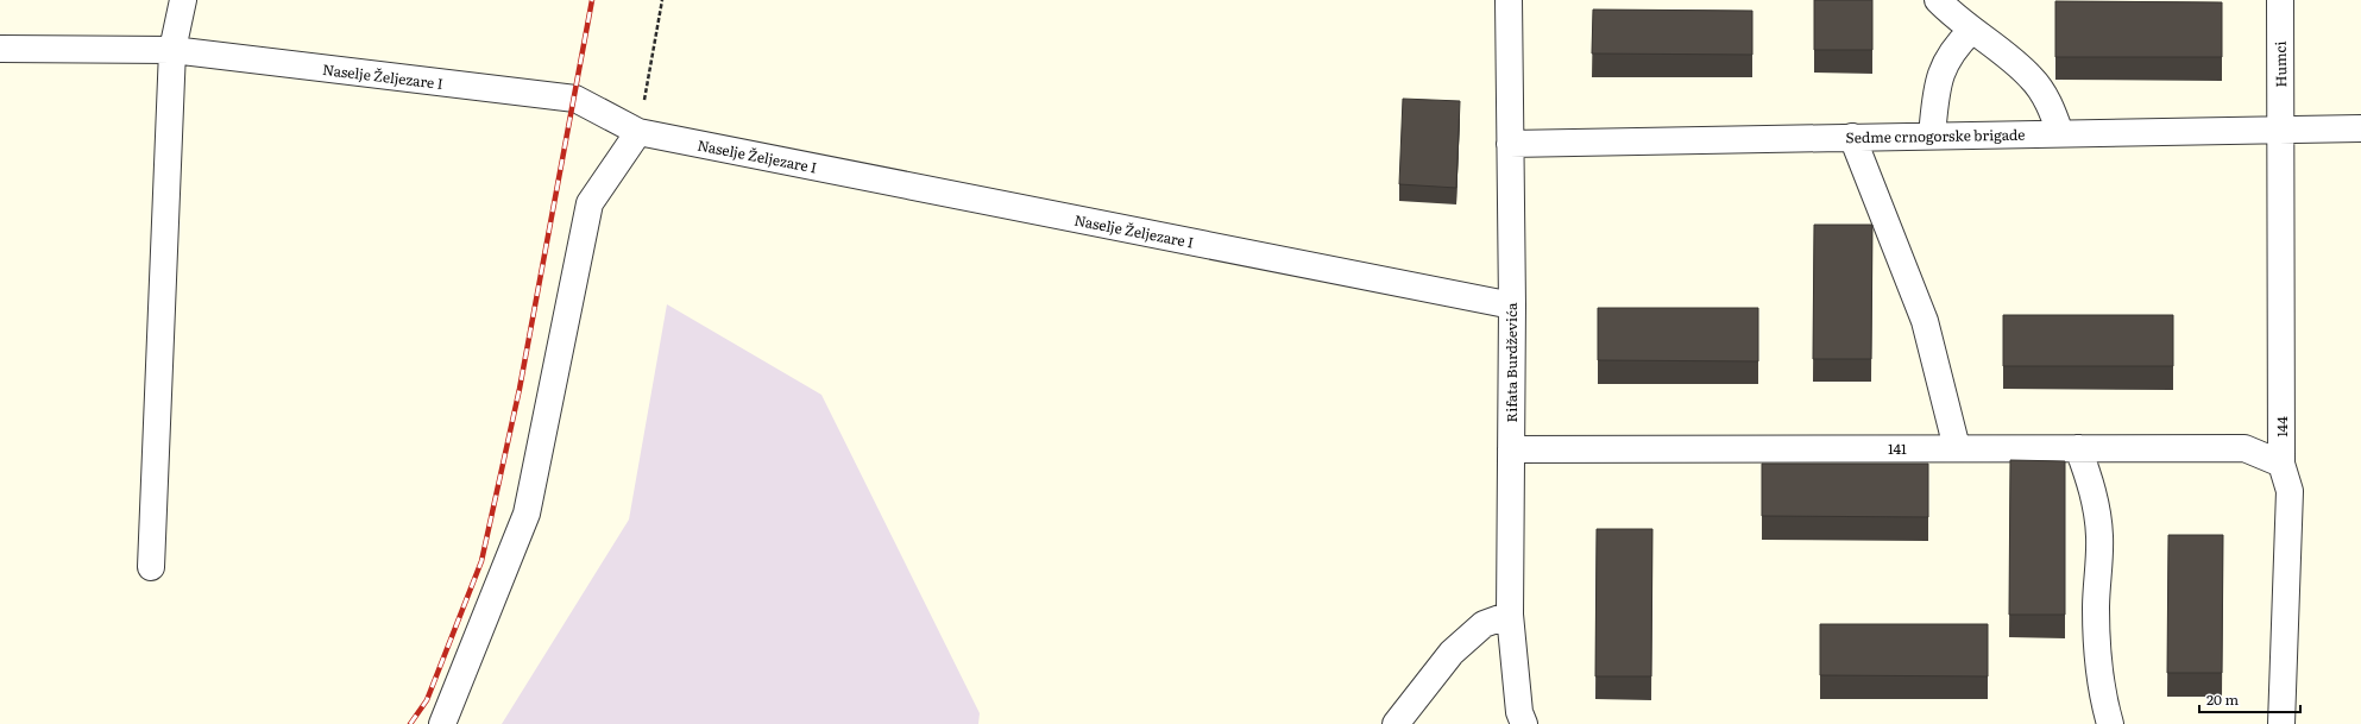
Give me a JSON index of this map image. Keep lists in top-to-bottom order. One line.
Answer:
{"streets":{"street":["Humci","Naselje Željezare I","Sedme crnogorske brigade","Rifata Burdževića","144","141"]},"crossings":[["Humci","Sedme crnogorske brigade"],["Humci","144"],["Naselje Željezare I","Rifata Burdževića"],["Sedme crnogorske brigade","Rifata Burdževića"],["Sedme crnogorske brigade","144"],["Rifata Burdževića","141"],["144","141"]],"scale_bar":"20 m"}
